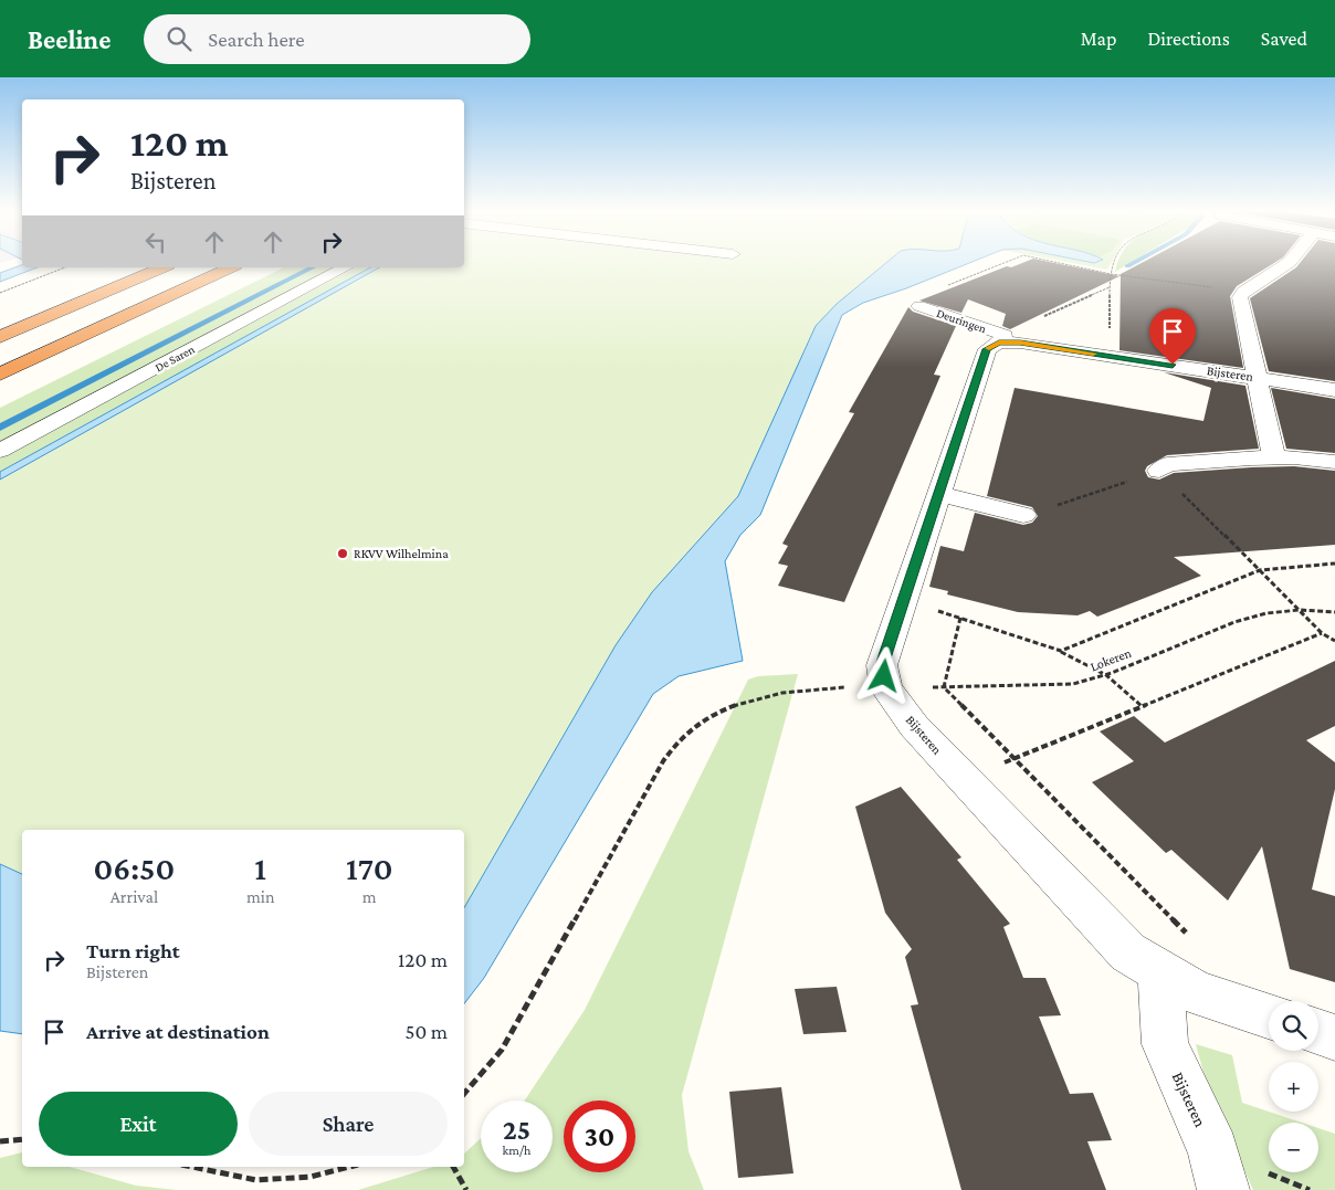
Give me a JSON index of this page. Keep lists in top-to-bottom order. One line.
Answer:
{"streets":{"street":["Deuringen","De Saren","Bijsteren"],"path":["Lokeren"]},"crossings":[["Deuringen","Bijsteren"],["Bijsteren","Lokeren"]],"places":["RKVV Wilhelmina"],"page":{"header":"Beeline","search":"Search here","nav":["Map","Directions","Saved"],"turn":["120 m","Bijsteren"],"eta":["06:50","Arrival","1","min","170","m"],"list":[{"name":"Turn right","note":"Bijsteren","value":"120 m"},{"name":"Arrive at destination","value":"50 m"}],"map_buttons":["+","−"],"buttons":["Exit","Share"],"speed":"25 km/h","limit":"30"}}
